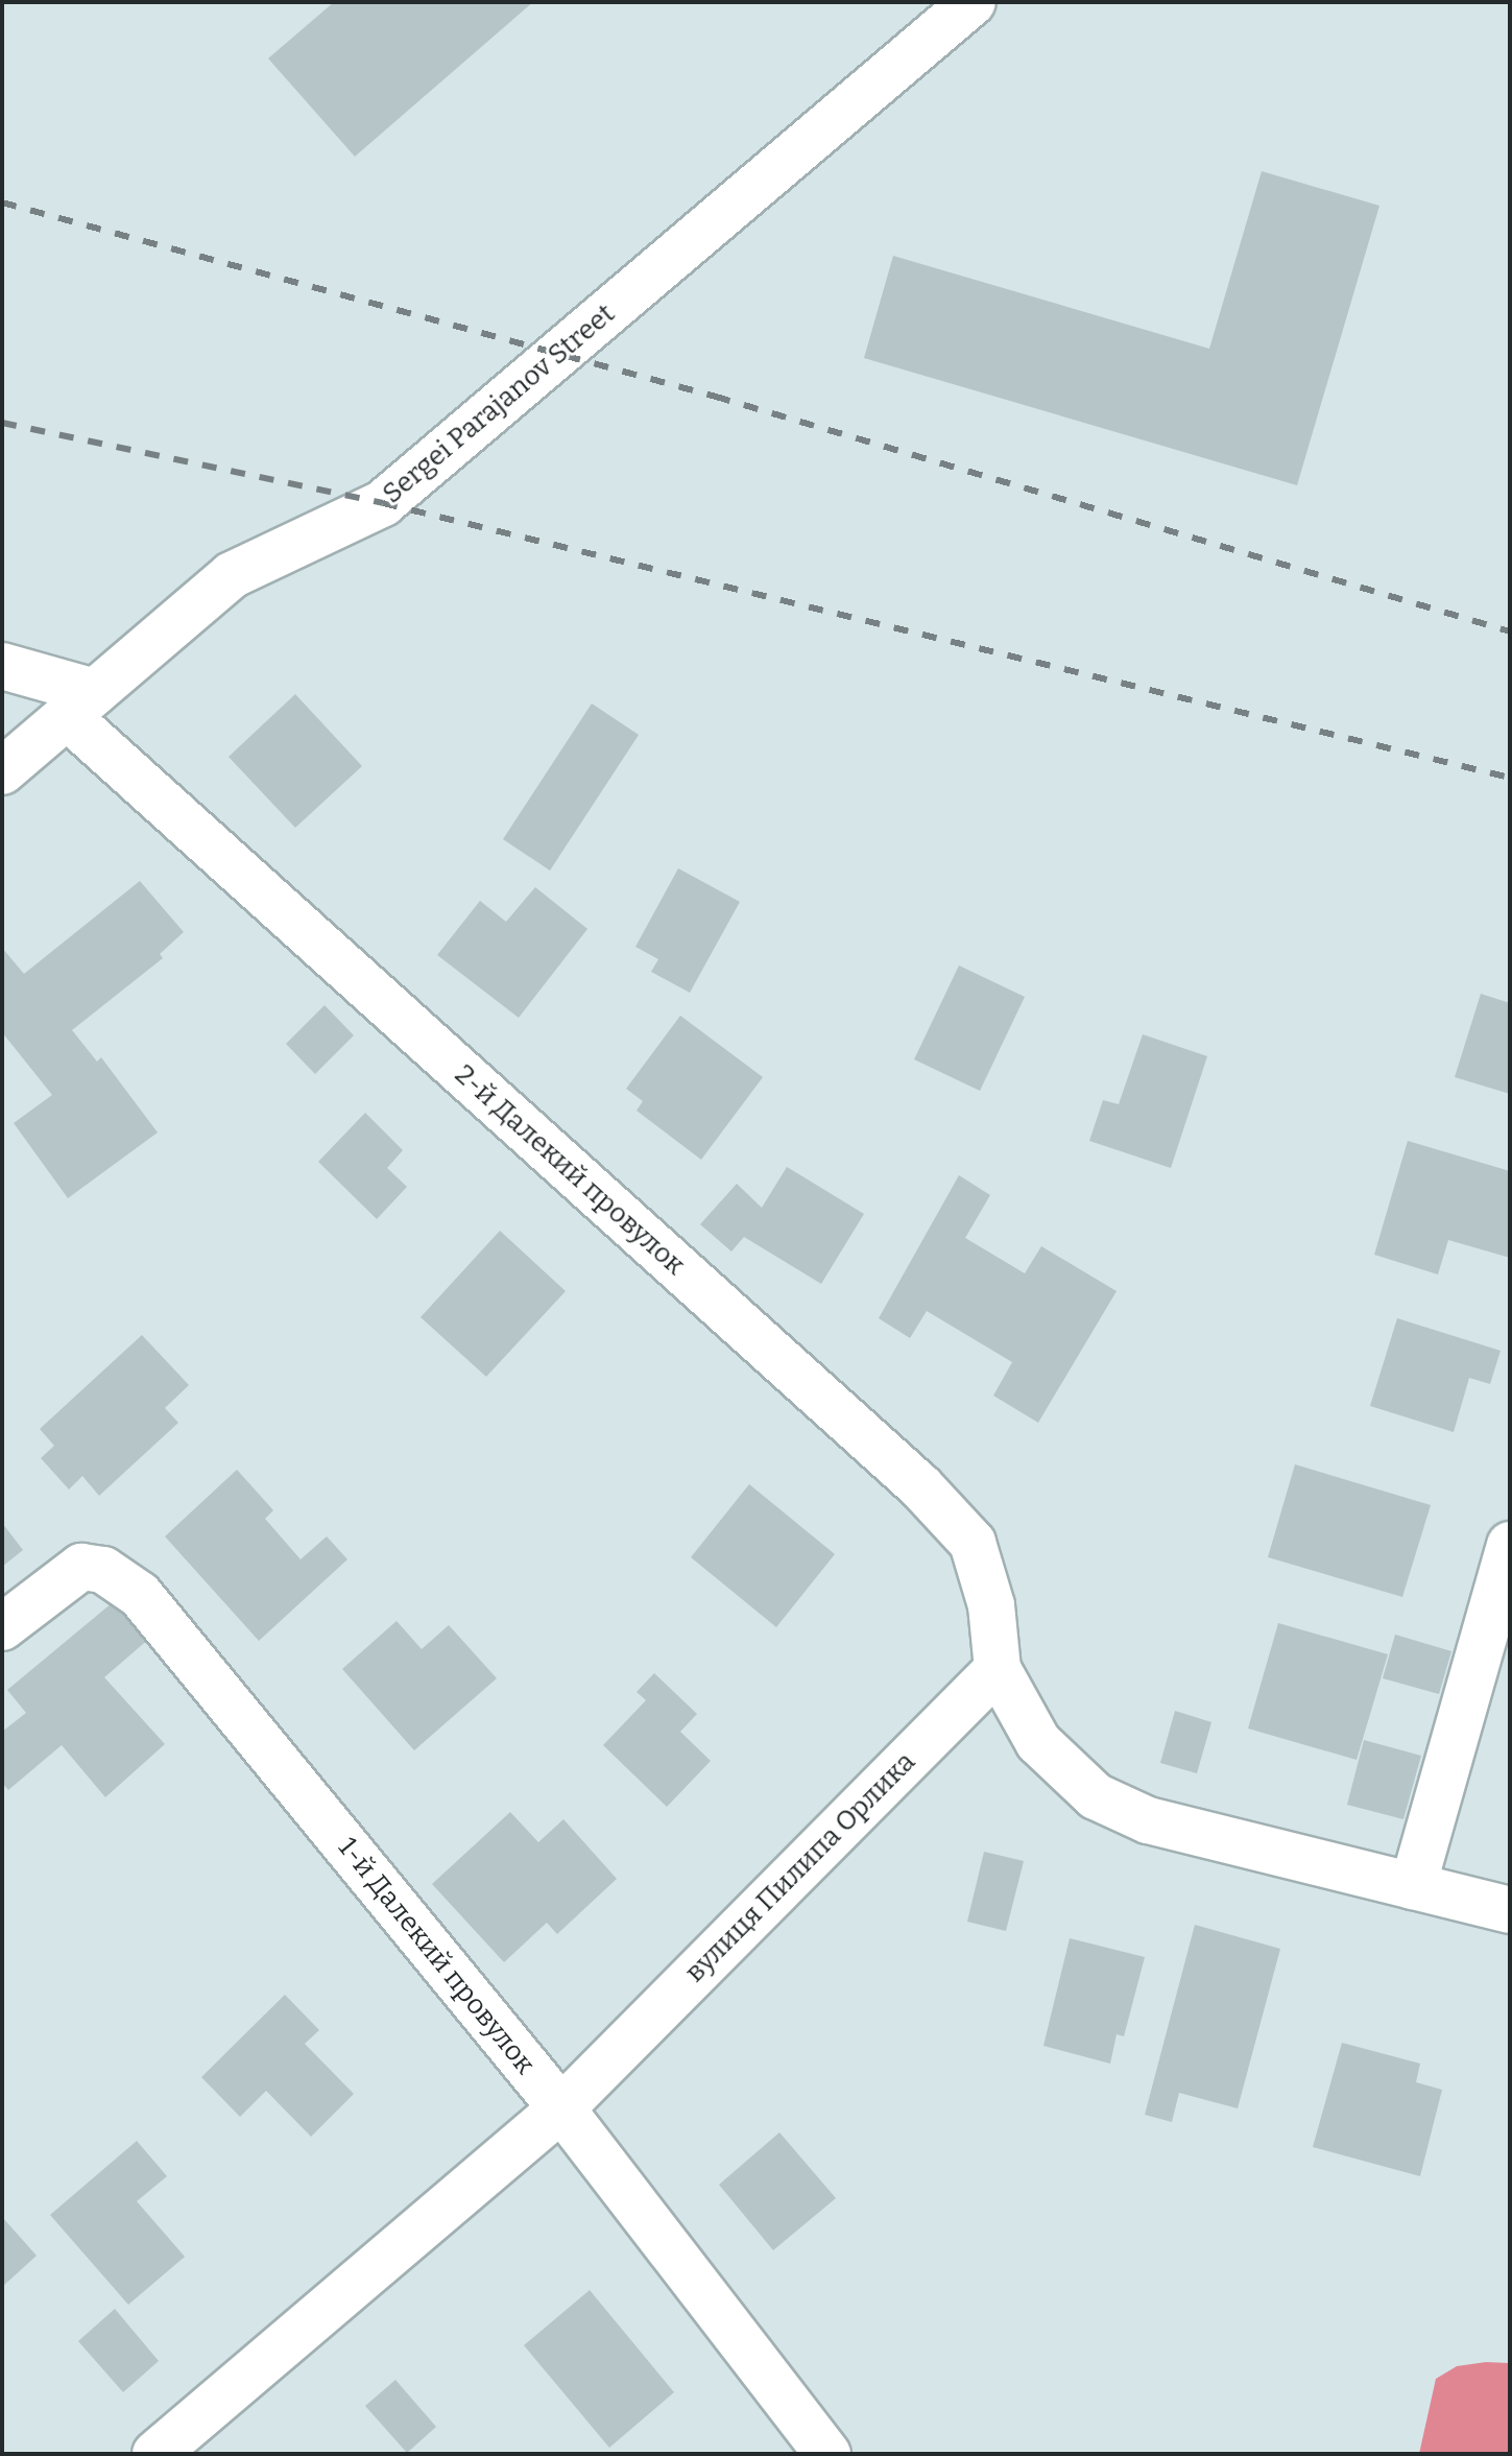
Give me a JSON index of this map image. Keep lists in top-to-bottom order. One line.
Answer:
{"streets":{"street":["Sergei Parajanov Street","2-й Далекий провулок","вулиця Пилипа Орлика","1-й Далекий провулок"]},"crossings":[["Sergei Parajanov Street","2-й Далекий провулок"],["2-й Далекий провулок","вулиця Пилипа Орлика"],["вулиця Пилипа Орлика","1-й Далекий провулок"]]}
